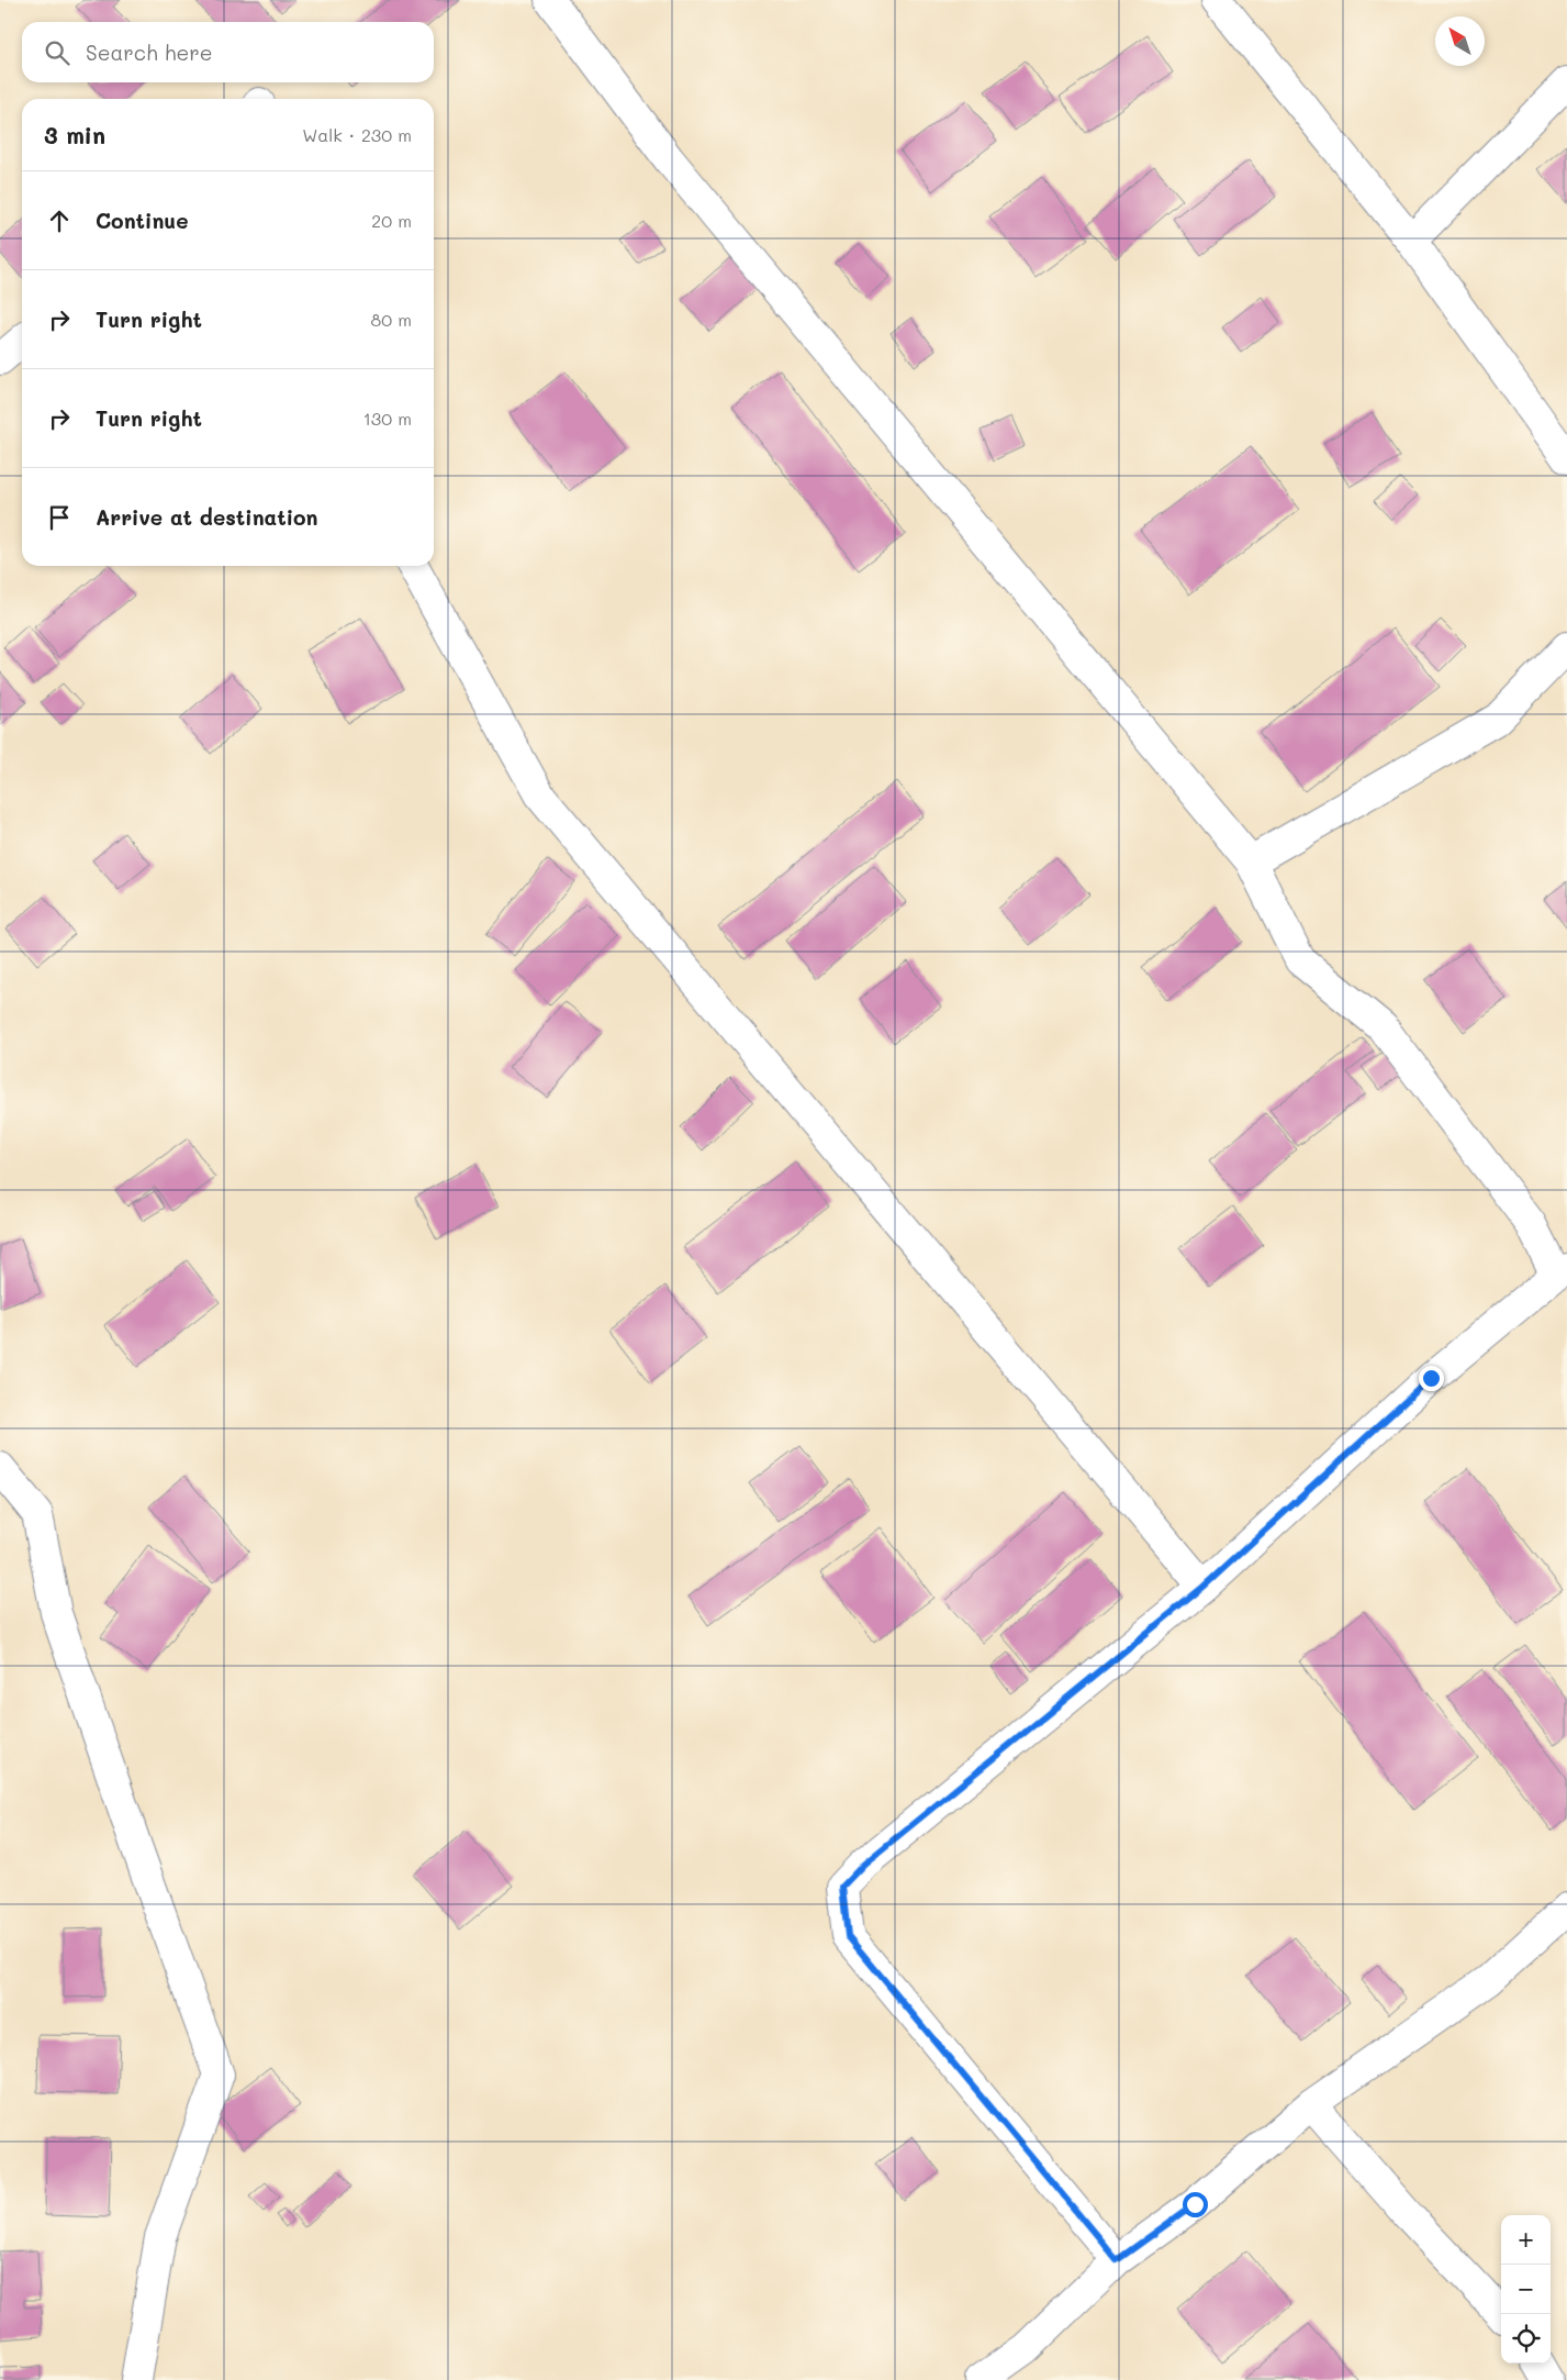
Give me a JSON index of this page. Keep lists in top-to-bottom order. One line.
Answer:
{"north":"top left","page":{"search":"Search here","heading":["3 min","Walk · 230 m"],"list":[["Continue","20 m"],["Turn right","80 m"],["Turn right","130 m"],"Arrive at destination"],"map_buttons":["+","−"]}}
